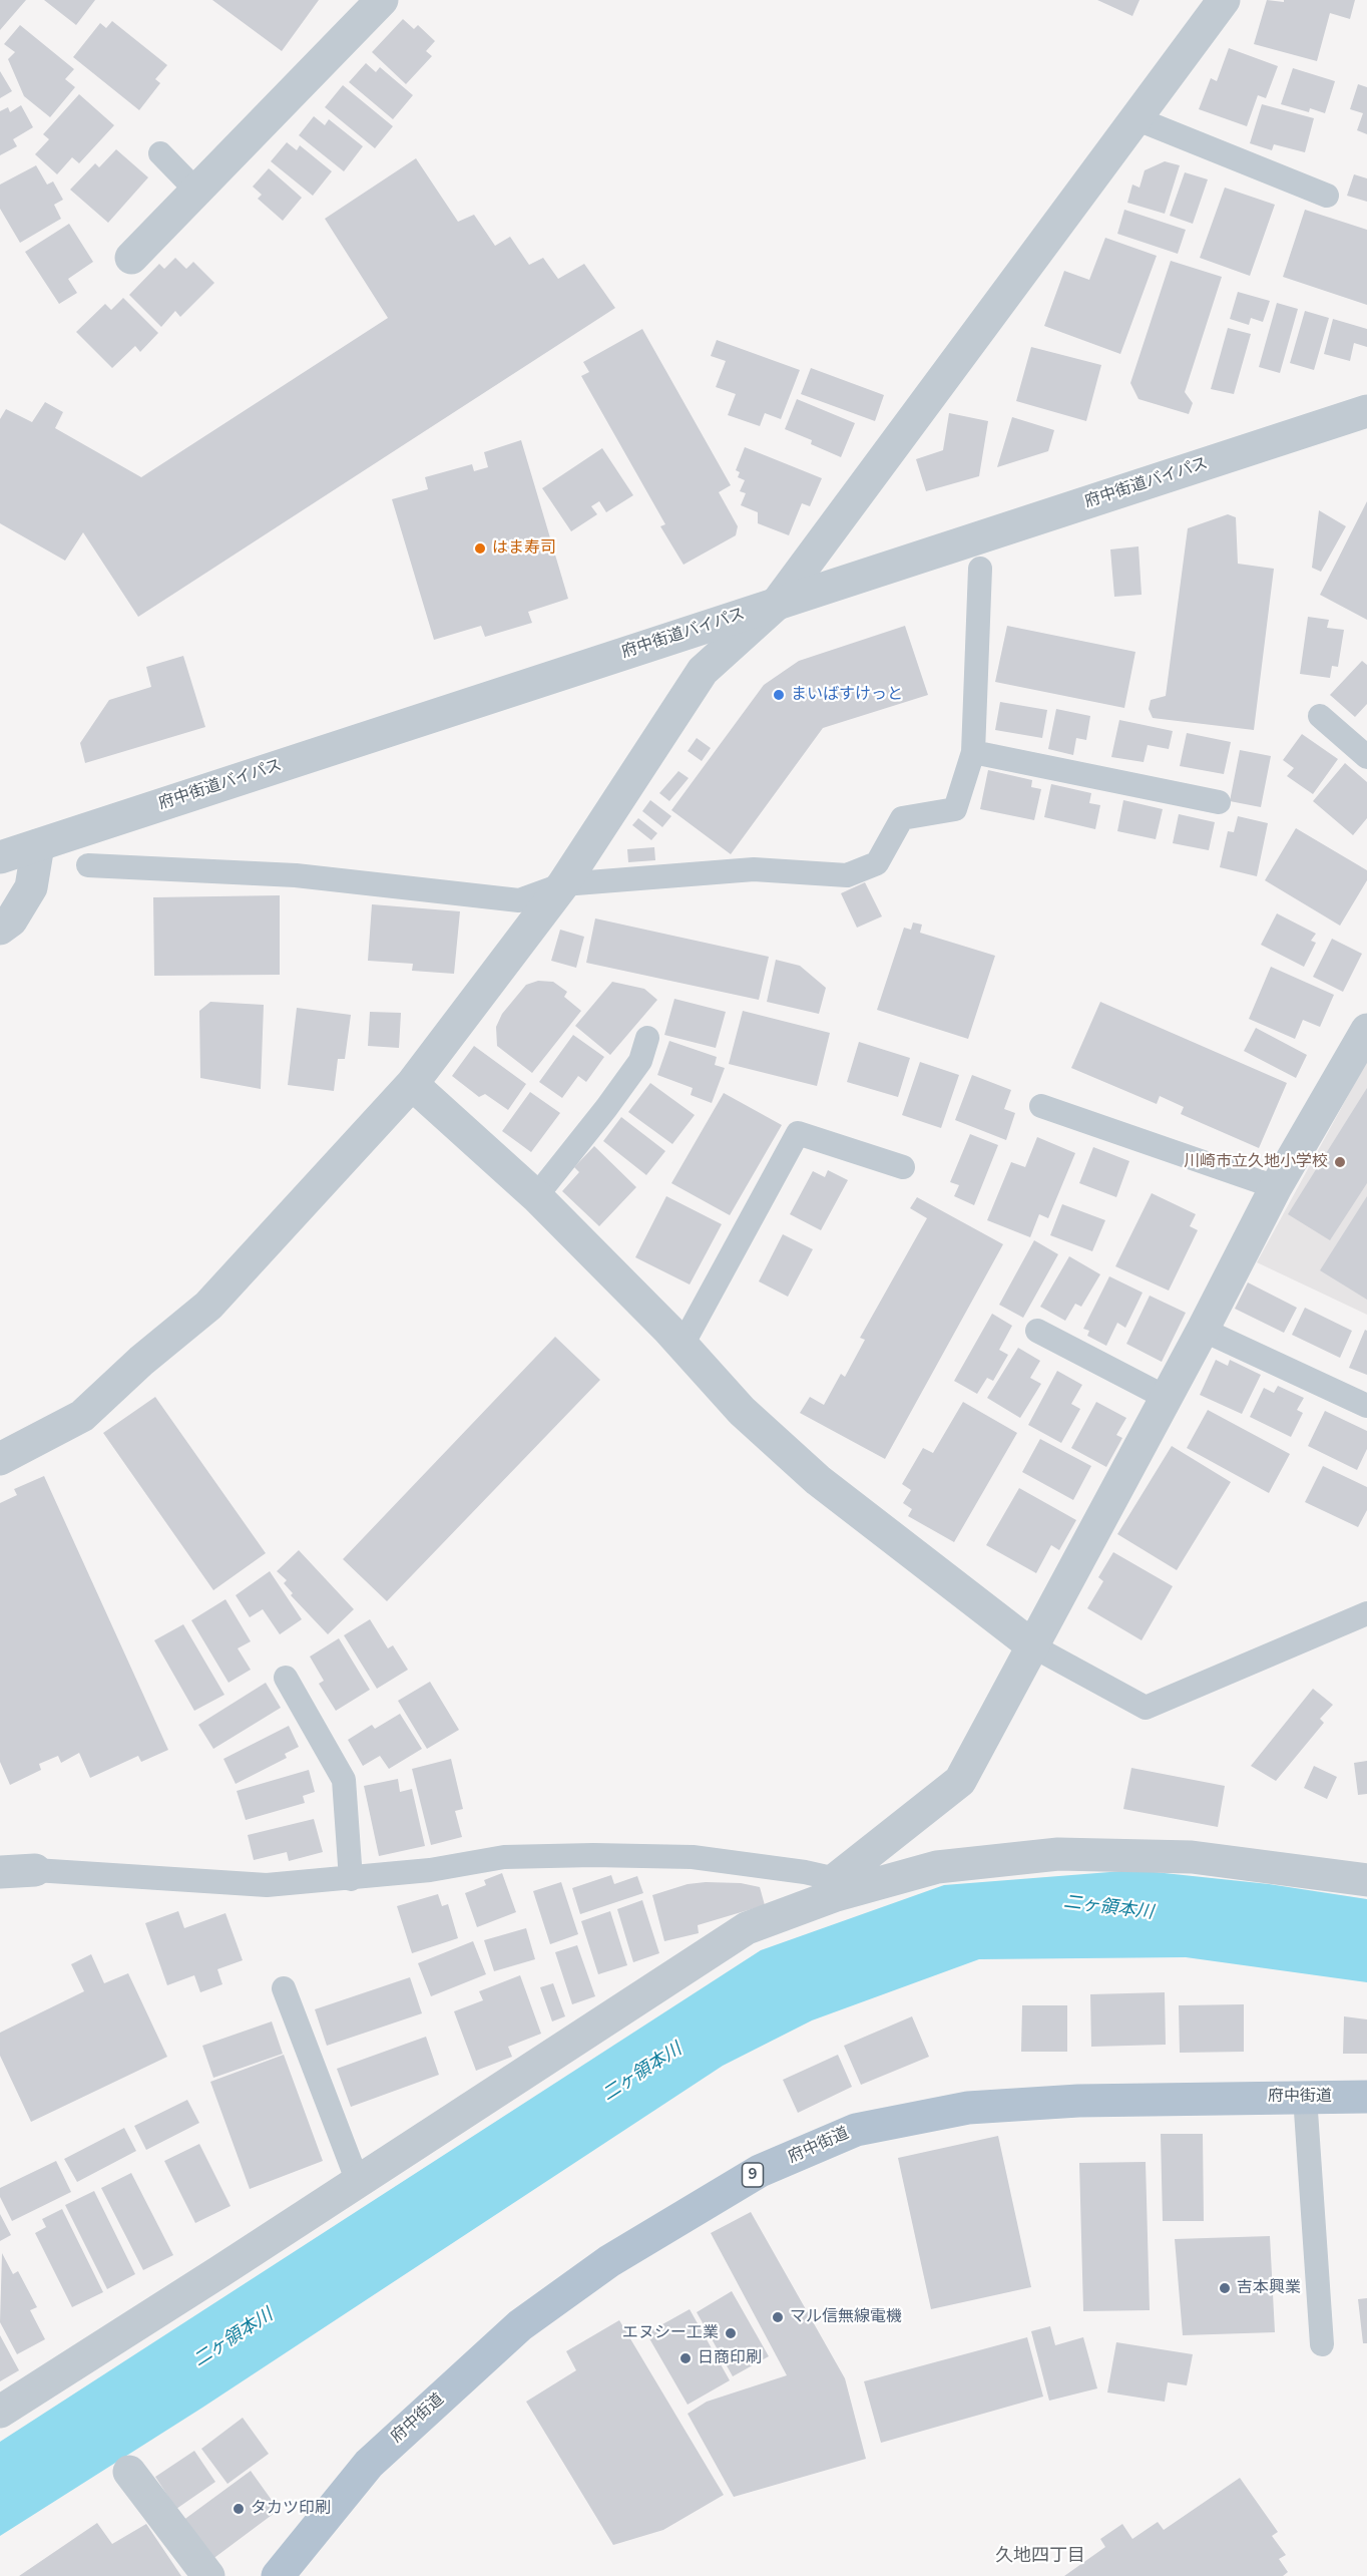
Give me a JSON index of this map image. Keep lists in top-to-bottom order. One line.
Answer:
{"streets":{"main road":["府中街道","9"],"street":["府中街道バイパス"]},"districts":["久地四丁目"],"water":["二ヶ領本川"],"places":["はま寿司","まいばすけっと","川崎市立久地小学校","吉本興業","マル信無線電機","エヌシー工業","日商印刷","タカツ印刷"]}
